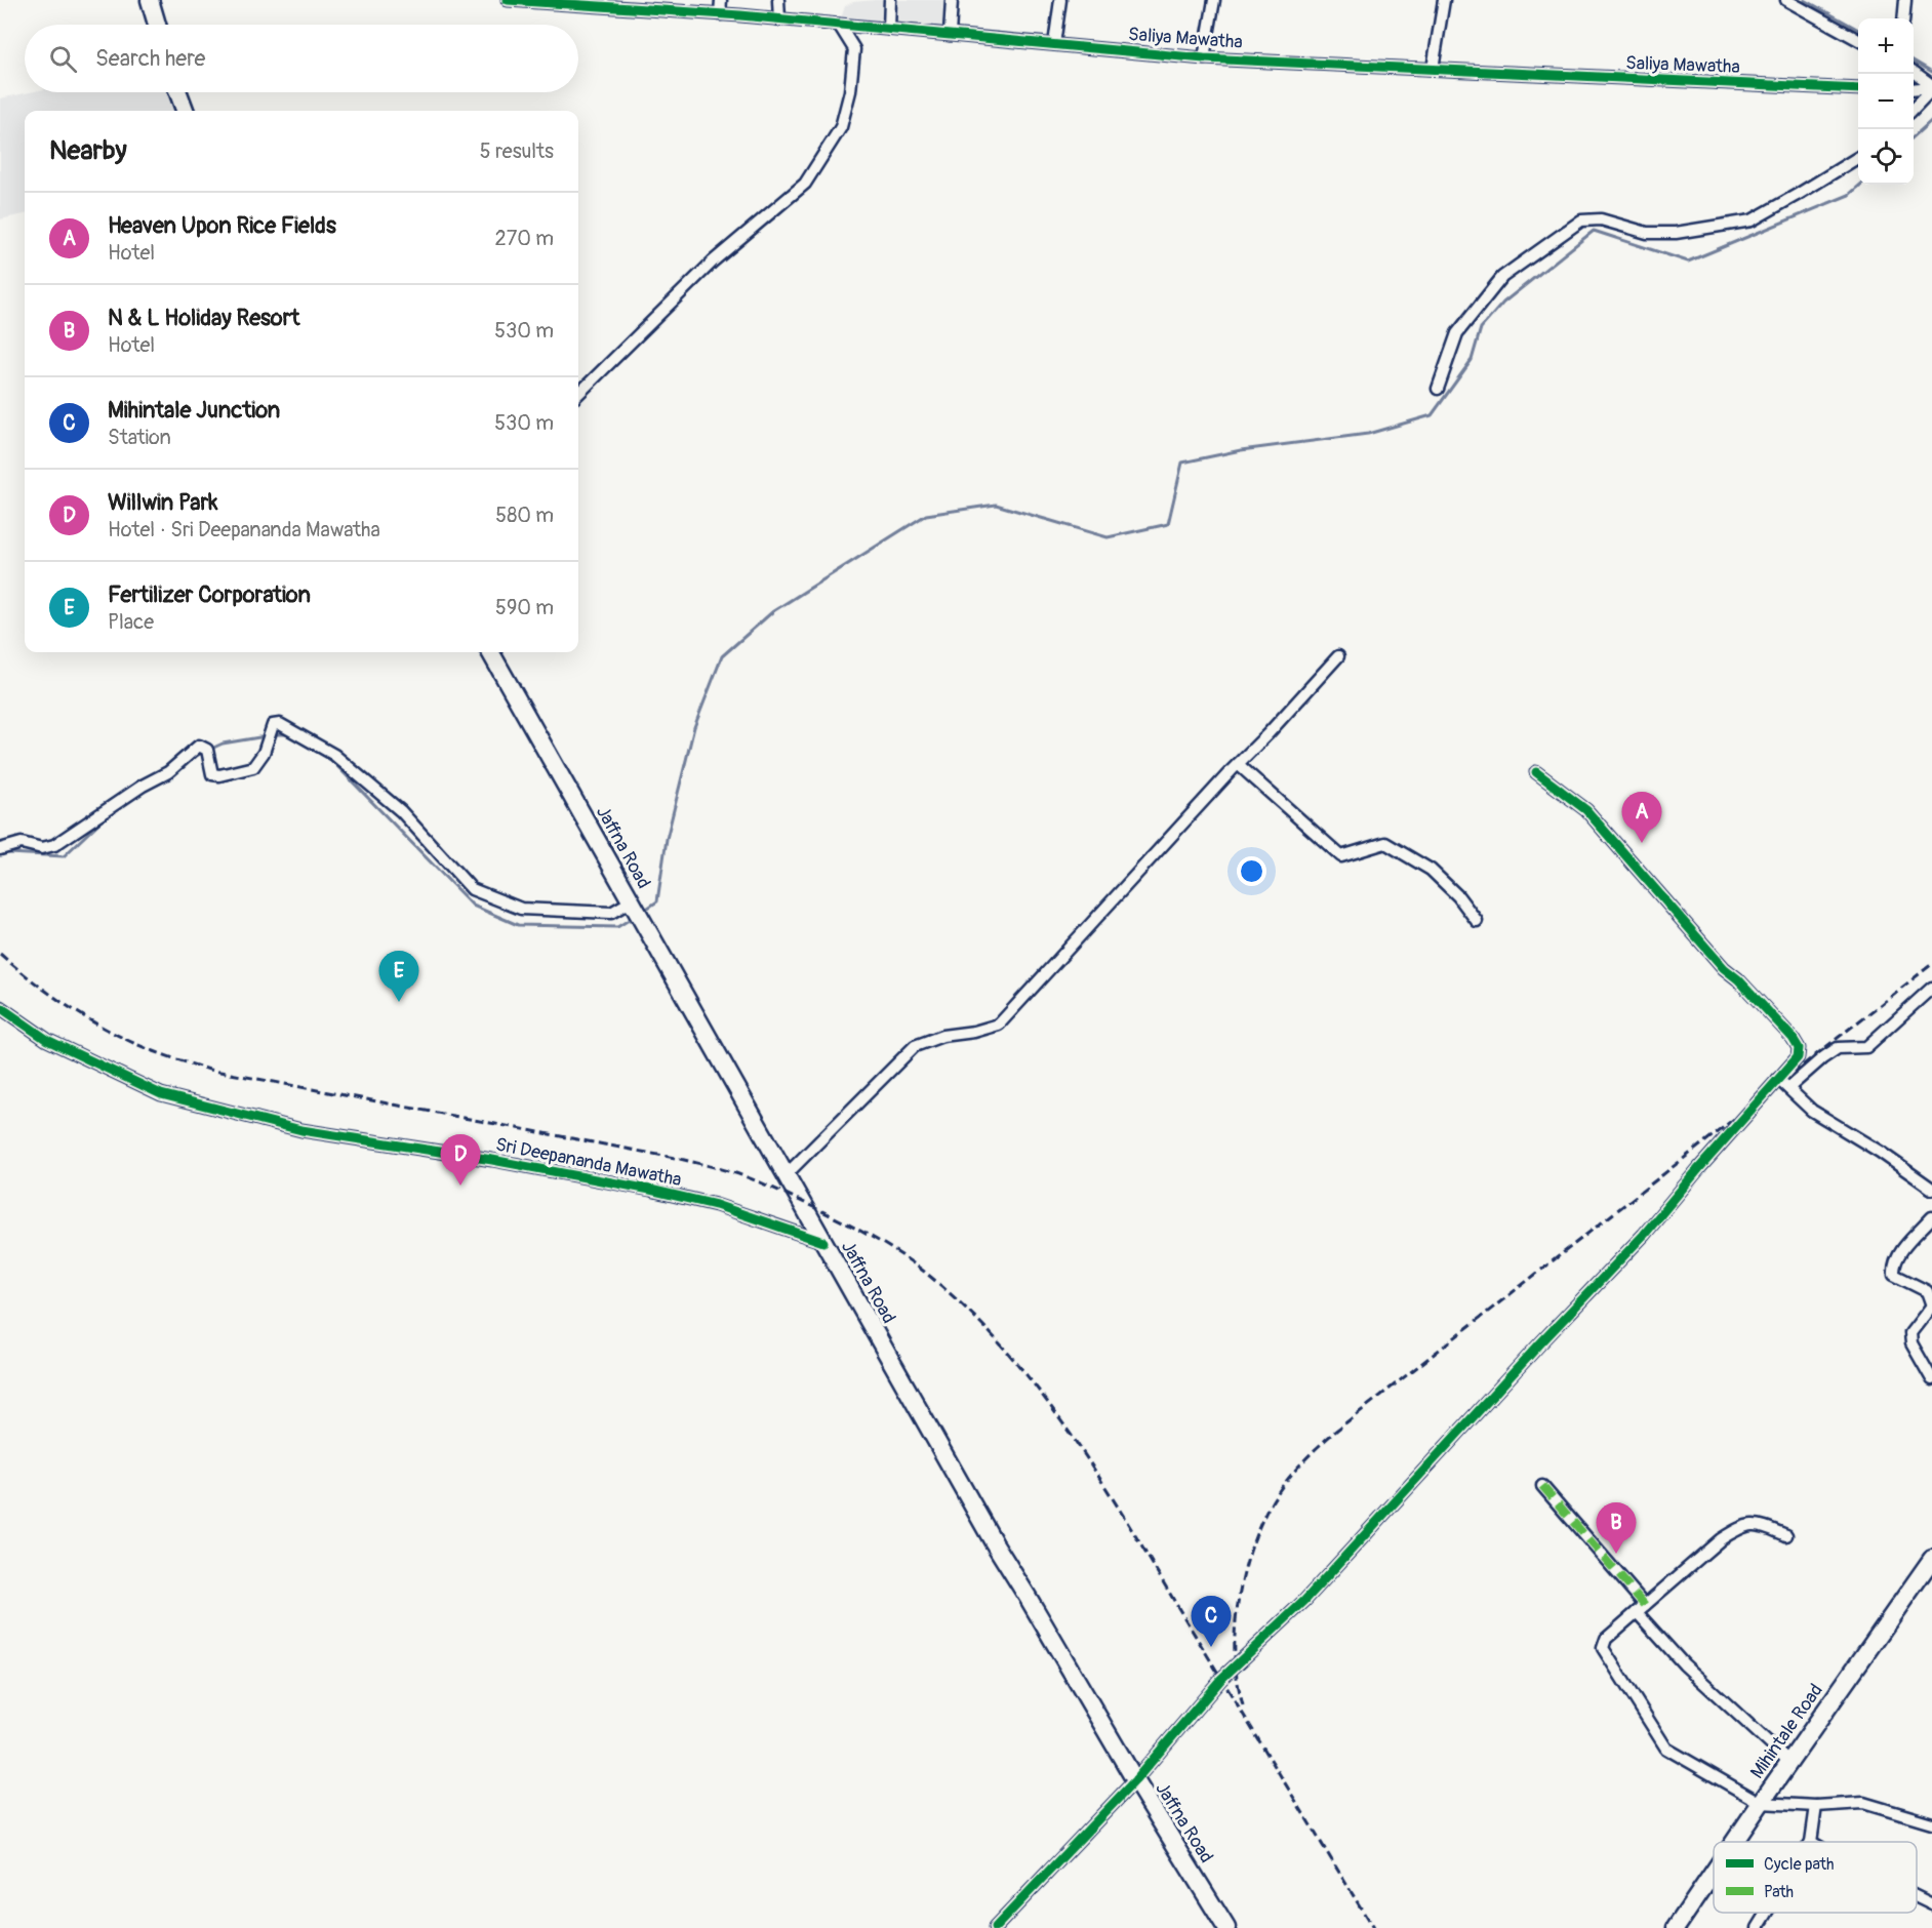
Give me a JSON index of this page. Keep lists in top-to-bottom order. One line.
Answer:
{"streets":{"highway":["Jaffna Road","Mihintale Road"],"street":["Saliya Mawatha","Sri Deepananda Mawatha"]},"crossings":[["Jaffna Road","Sri Deepananda Mawatha"]],"legend":["Cycle path","Path"],"page":{"map_buttons":["+","−"],"search":"Search here","heading":["Nearby","5 results"],"list":[{"mark":"A","name":"Heaven Upon Rice Fields","note":"Hotel","value":"270 m"},{"mark":"B","name":"N & L Holiday Resort","note":"Hotel","value":"530 m"},{"mark":"C","name":"Mihintale Junction","note":"Station","value":"530 m"},{"mark":"D","name":"Willwin Park","note":"Hotel · Sri Deepananda Mawatha","value":"580 m"},{"mark":"E","name":"Fertilizer Corporation","note":"Place","value":"590 m"}],"pins":["A","E","D","B","C"]}}
